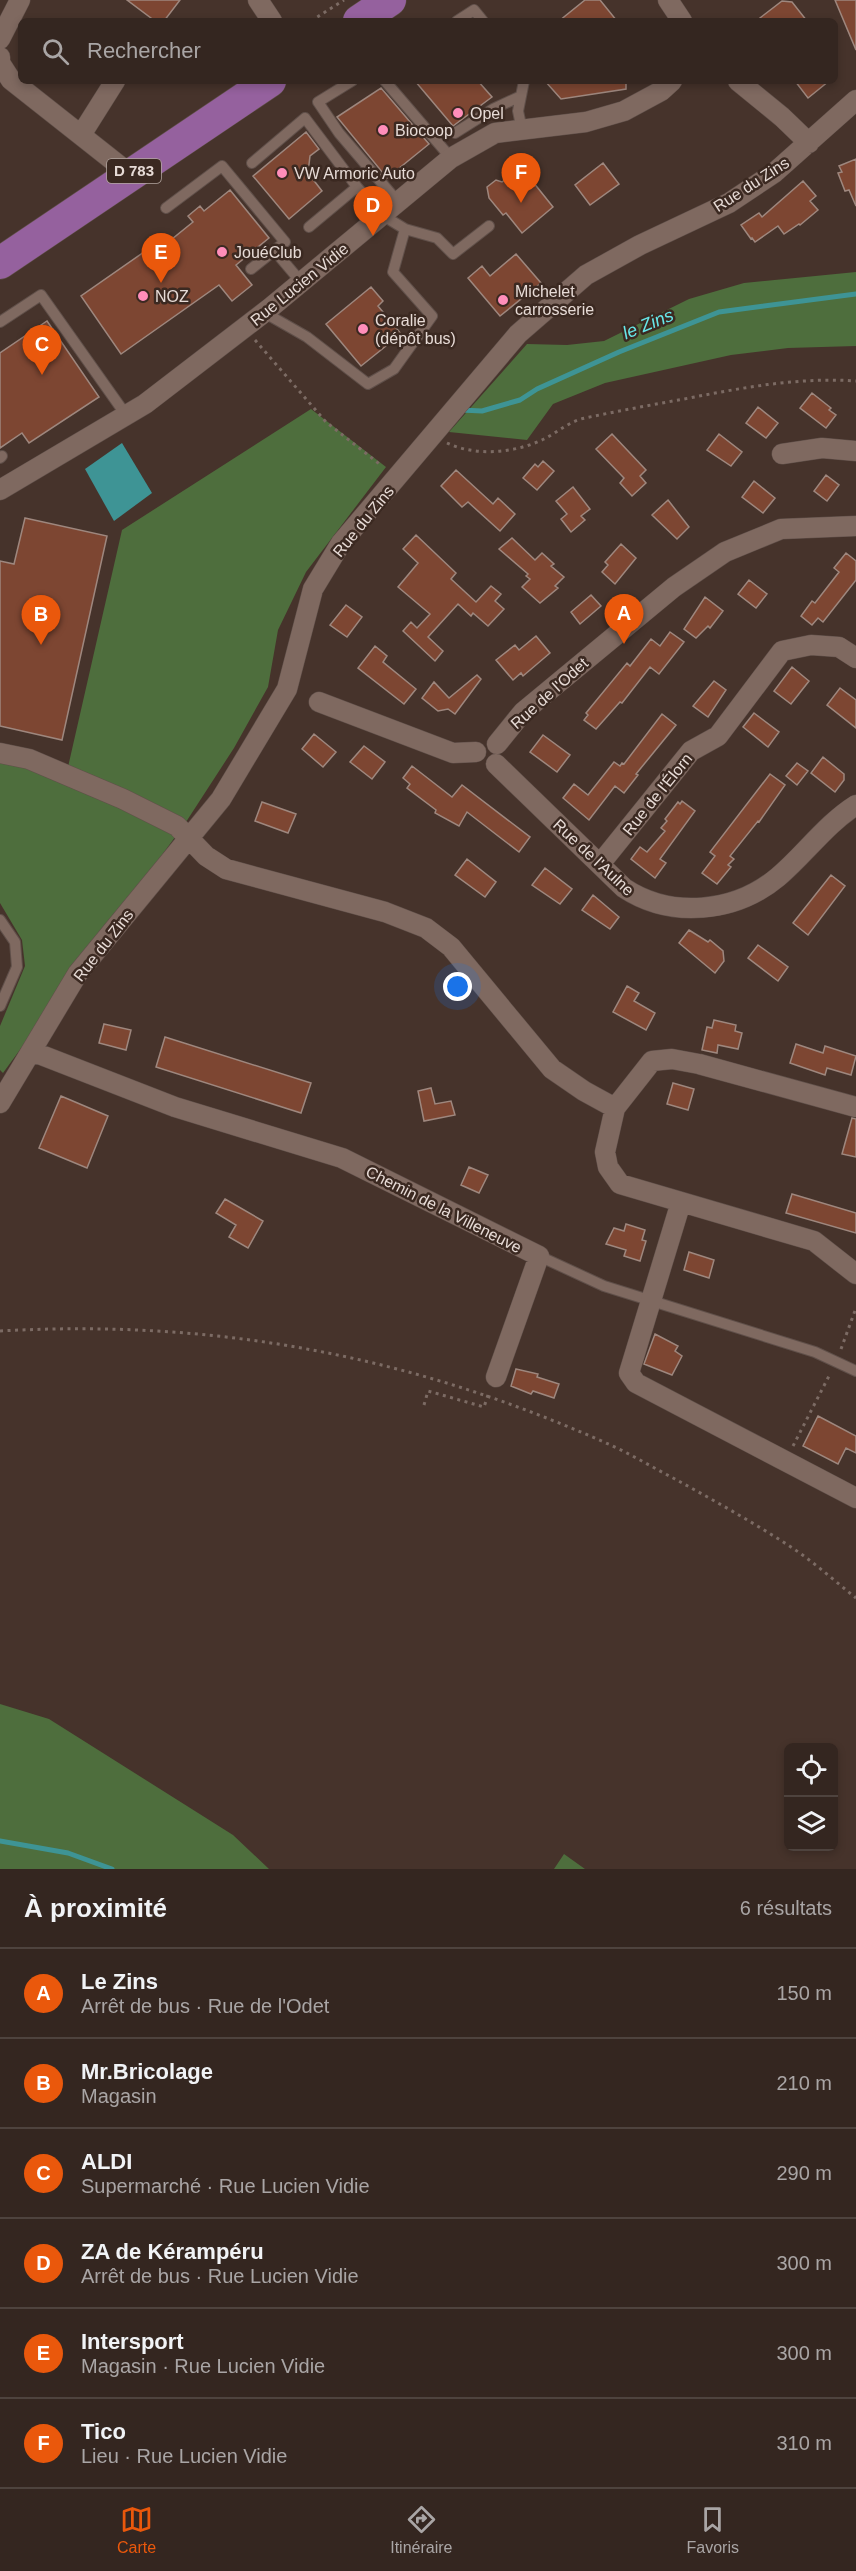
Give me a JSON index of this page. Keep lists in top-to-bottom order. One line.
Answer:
{"streets":{"main road":["D 783"],"street":["Rue du Zins","Rue Lucien Vidie","Rue de l'Odet","Rue de l'Élorn","Rue de l'Aulne","Chemin de la Villeneuve"]},"crossings":[["Rue du Zins","Chemin de la Villeneuve"],["Rue de l'Odet","Rue de l'Aulne"],["Rue de l'Élorn","Rue de l'Aulne"]],"water":["le Zins"],"places":["Opel","Biocoop","VW Armoric Auto","JouéClub","NOZ","Michelet carrosserie","Coralie (dépôt bus)"],"page":{"search":"Rechercher","pins":["F","D","E","C","A","B"],"heading":["À proximité","6 résultats"],"list":[{"mark":"A","name":"Le Zins","note":"Arrêt de bus · Rue de l'Odet","value":"150 m"},{"mark":"B","name":"Mr.Bricolage","note":"Magasin","value":"210 m"},{"mark":"C","name":"ALDI","note":"Supermarché · Rue Lucien Vidie","value":"290 m"},{"mark":"D","name":"ZA de Kérampéru","note":"Arrêt de bus · Rue Lucien Vidie","value":"300 m"},{"mark":"E","name":"Intersport","note":"Magasin · Rue Lucien Vidie","value":"300 m"},{"mark":"F","name":"Tico","note":"Lieu · Rue Lucien Vidie","value":"310 m"}],"nav":["Carte","Itinéraire","Favoris"]}}
